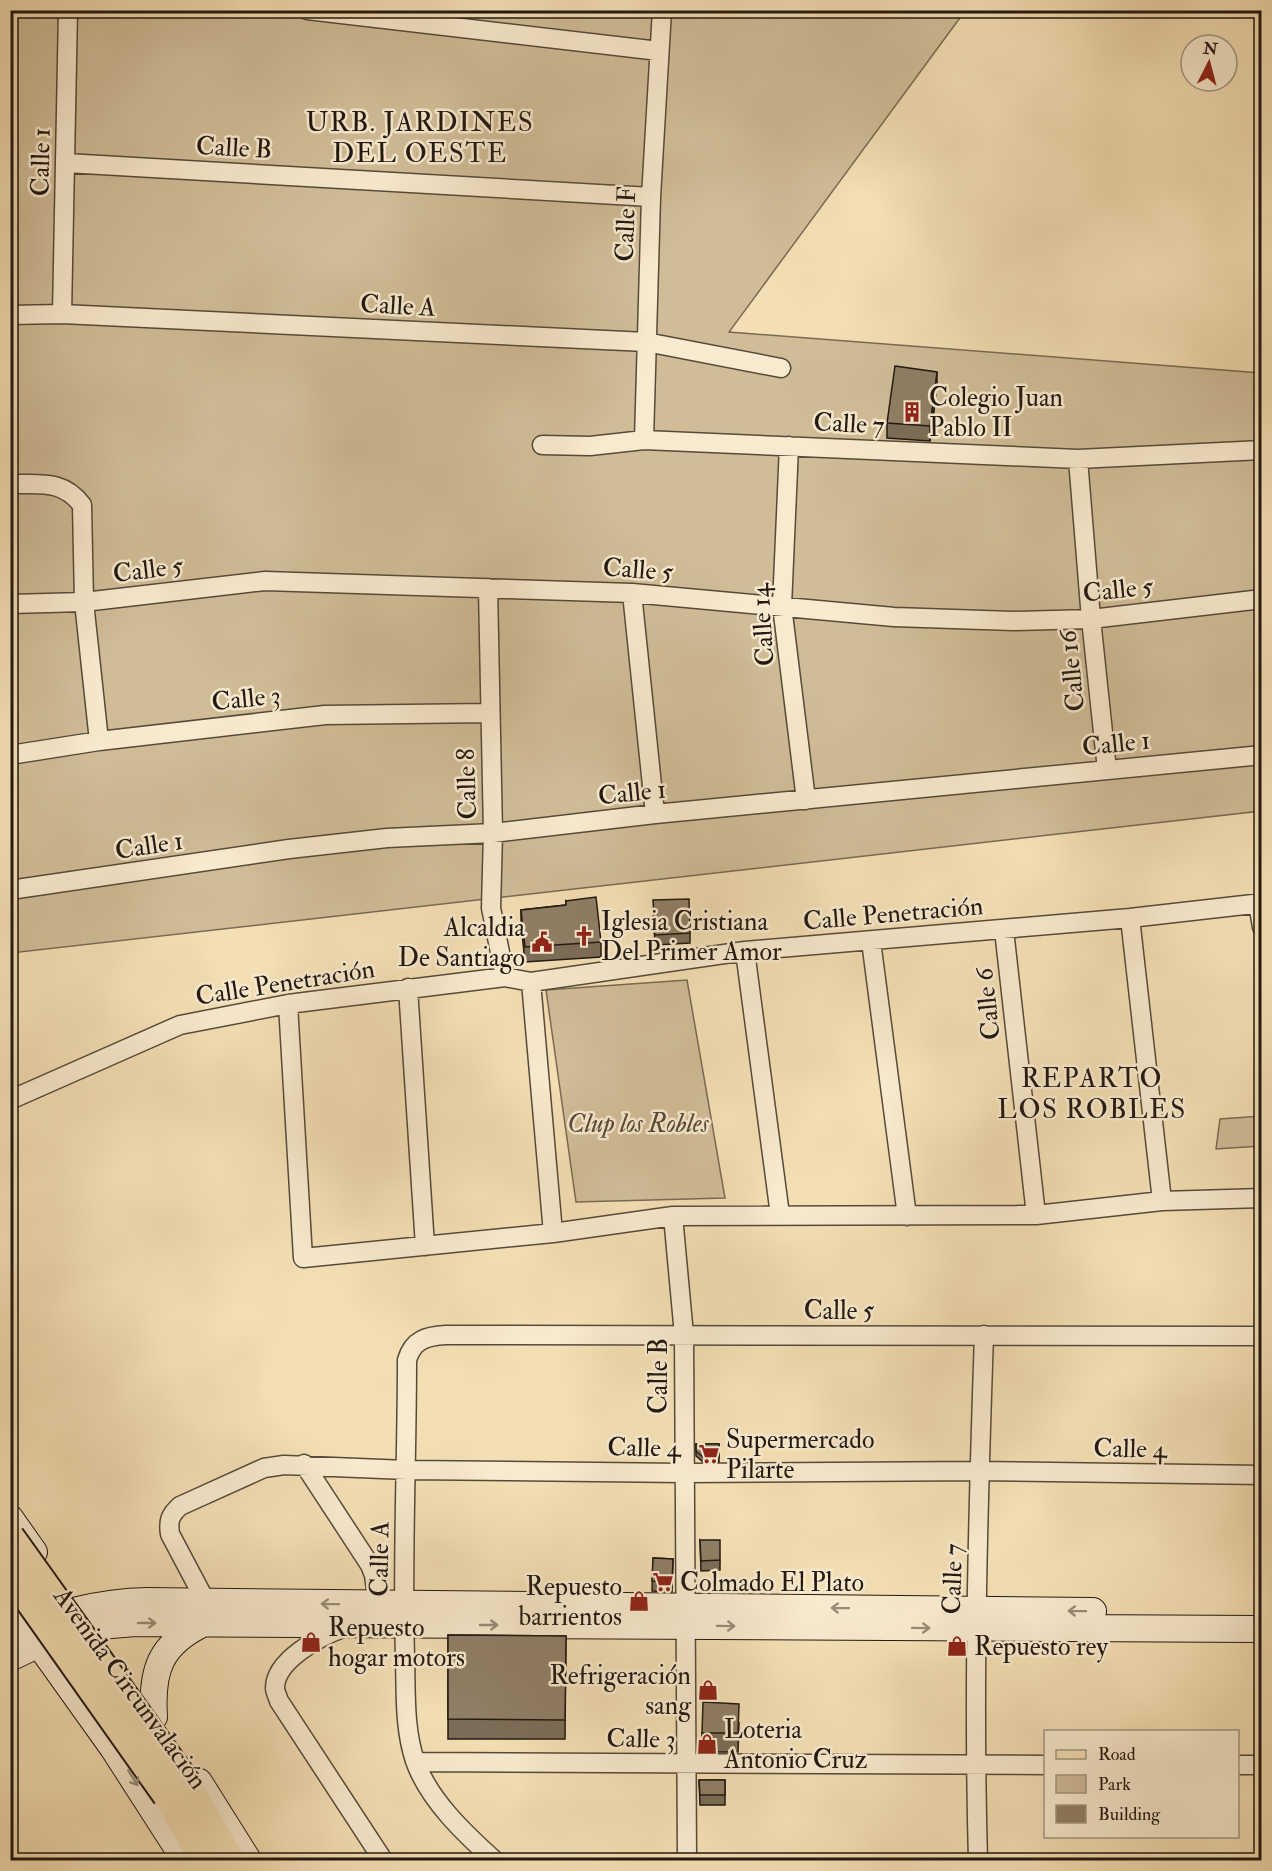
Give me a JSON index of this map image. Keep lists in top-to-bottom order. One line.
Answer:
{"streets":{"main road":["Avenida Circunvalación"],"street":["Calle B","Calle 1","Calle F","Calle A","Calle 7","Calle 5","Calle 14","Calle 16","Calle 3","Calle 8","Calle Penetración","Calle 6","Calle 4"]},"crossings":[["Calle B","Calle 1"],["Calle B","Calle F"],["Calle B","Calle 5"],["Calle B","Calle 3"],["Calle B","Calle 4"],["Calle 1","Calle A"],["Calle 1","Calle 14"],["Calle 1","Calle 16"],["Calle 1","Calle 8"],["Calle F","Calle A"],["Calle F","Calle 7"],["Calle A","Calle 5"],["Calle A","Calle 3"],["Calle A","Calle 4"],["Calle 7","Calle 5"],["Calle 7","Calle 14"],["Calle 7","Calle 16"],["Calle 7","Calle 3"],["Calle 7","Calle 4"],["Calle 5","Calle 14"],["Calle 5","Calle 16"],["Calle 5","Calle 8"],["Calle 3","Calle 8"],["Calle 8","Calle Penetración"],["Calle Penetración","Calle 6"]],"districts":["URB. JARDINES DEL OESTE","REPARTO LOS ROBLES"],"parks":["Clup los Robles"],"places":{"building":["Colegio Juan Pablo II"],"church":["Iglesia Cristiana Del Primer Amor"],"public building":["Alcaldia De Santiago"],"supermarket":["Supermercado Pilarte","Colmado El Plato"],"shop":["Repuesto barrientos","Repuesto hogar motors","Repuesto rey","Refrigeración sang","Loteria Antonio Cruz"]},"legend":["Road","Park","Building"],"north":"top"}
